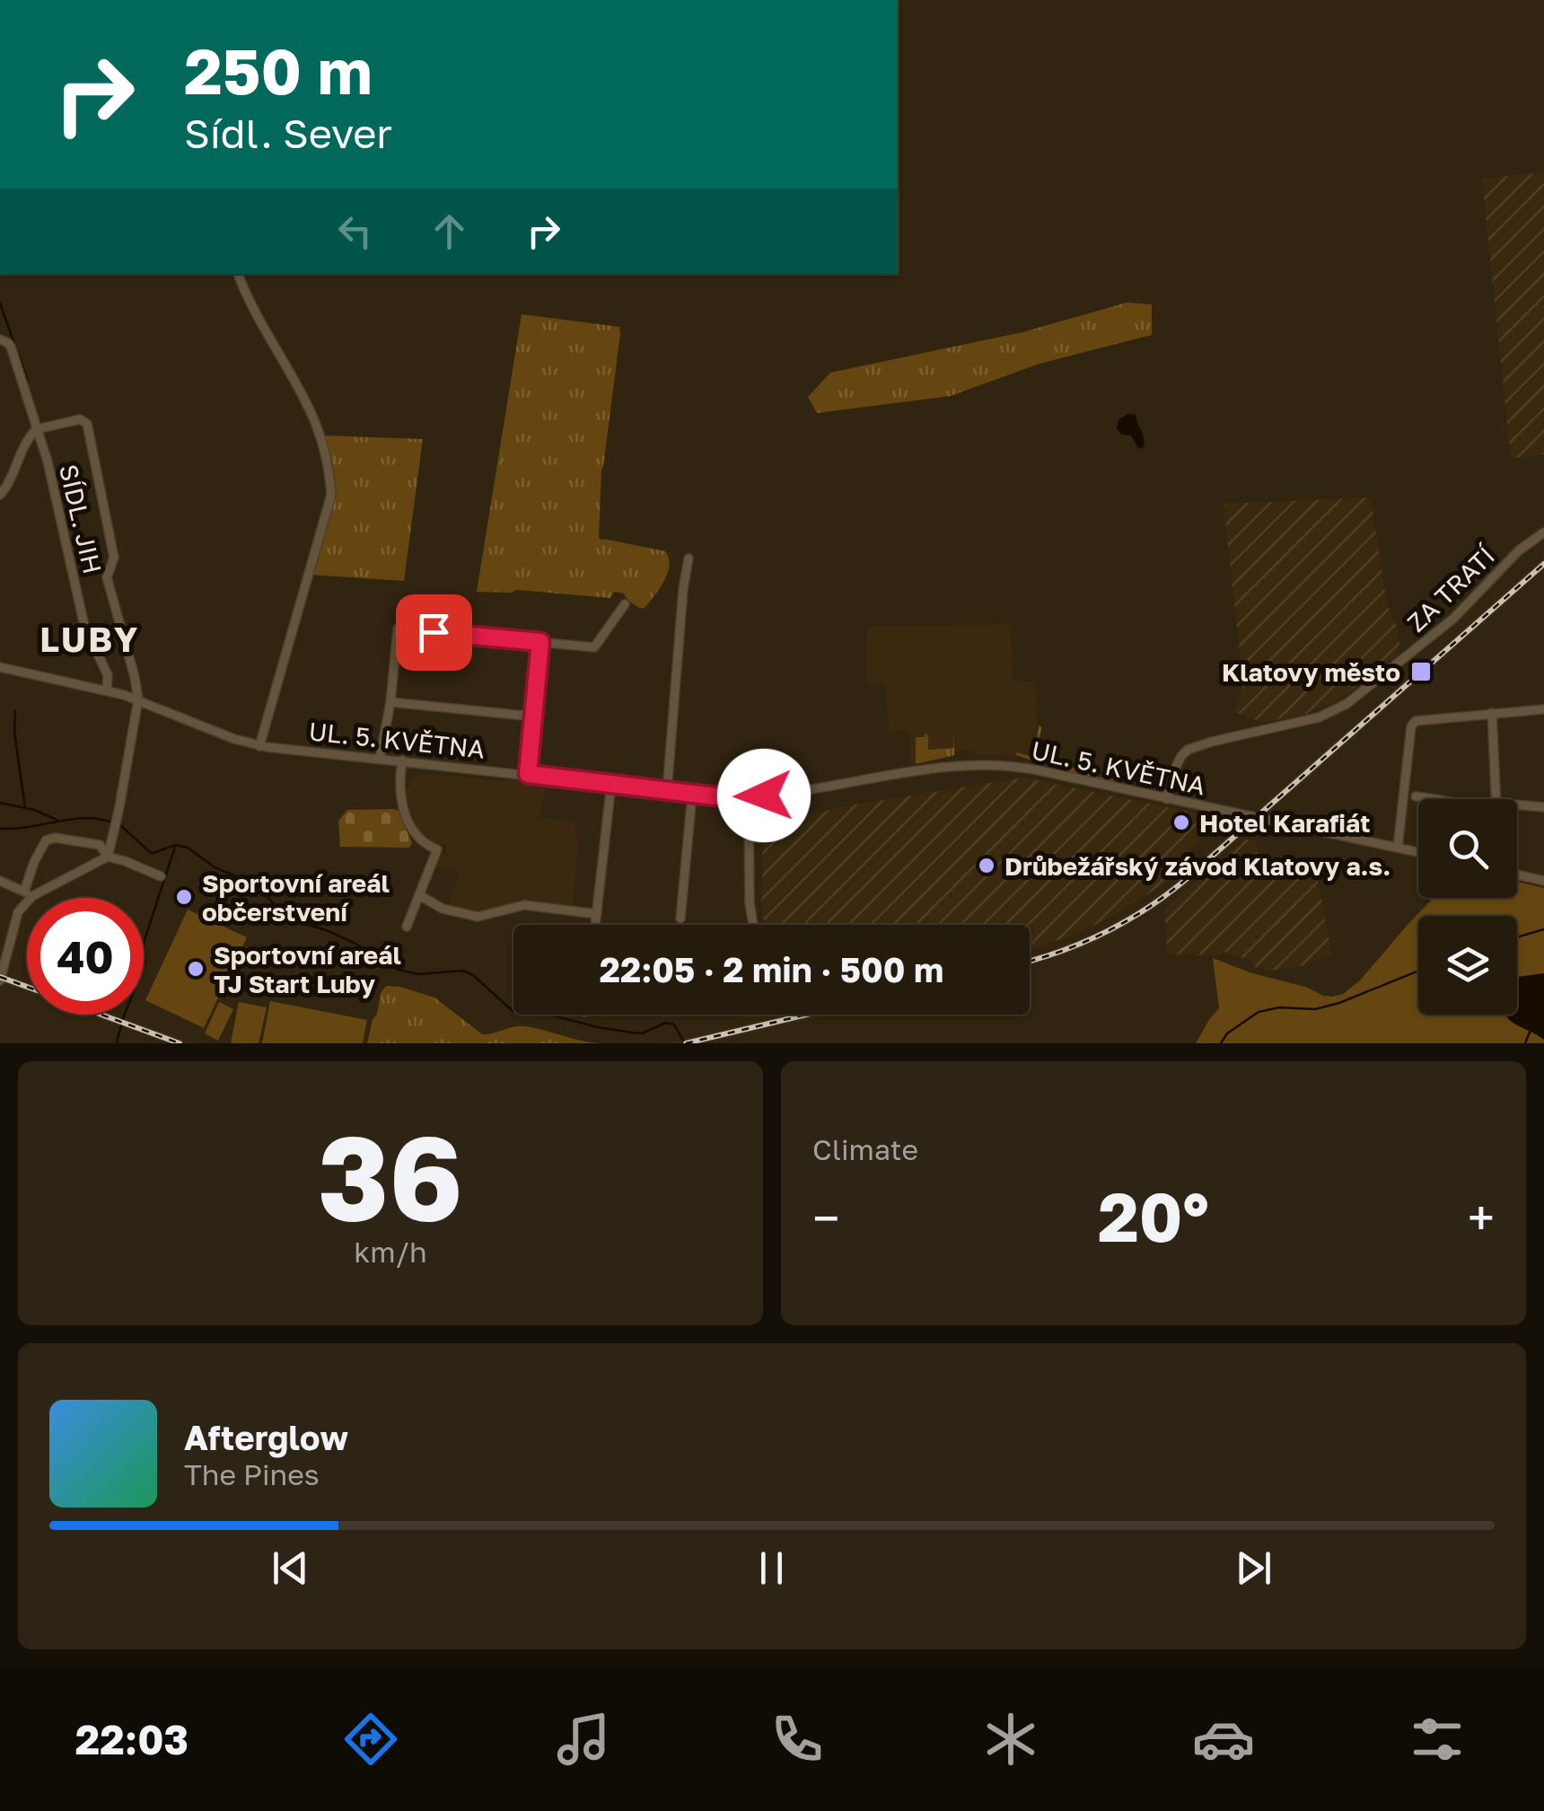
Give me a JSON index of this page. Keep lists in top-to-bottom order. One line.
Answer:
{"streets":{"street":["SÍDL. JIH","ZA TRATÍ","UL. 5. KVĚTNA"]},"crossings":[["SÍDL. JIH","UL. 5. KVĚTNA"],["ZA TRATÍ","UL. 5. KVĚTNA"]],"districts":["LUBY"],"places":{"transit":["Klatovy město"],"other":["Hotel Karafiát","Drůbežářský závod Klatovy a.s.","Sportovní areál občerstvení","Sportovní areál TJ Start Luby"]},"page":{"turn":["250 m","Sídl. Sever"],"limit":"40","trip":"22:05 · 2 min · 500 m","tile":[["36","km/h"],"Climate"],"heat":["−","20°","+"],"song":["Afterglow","The Pines"],"tabs":"22:03"}}
